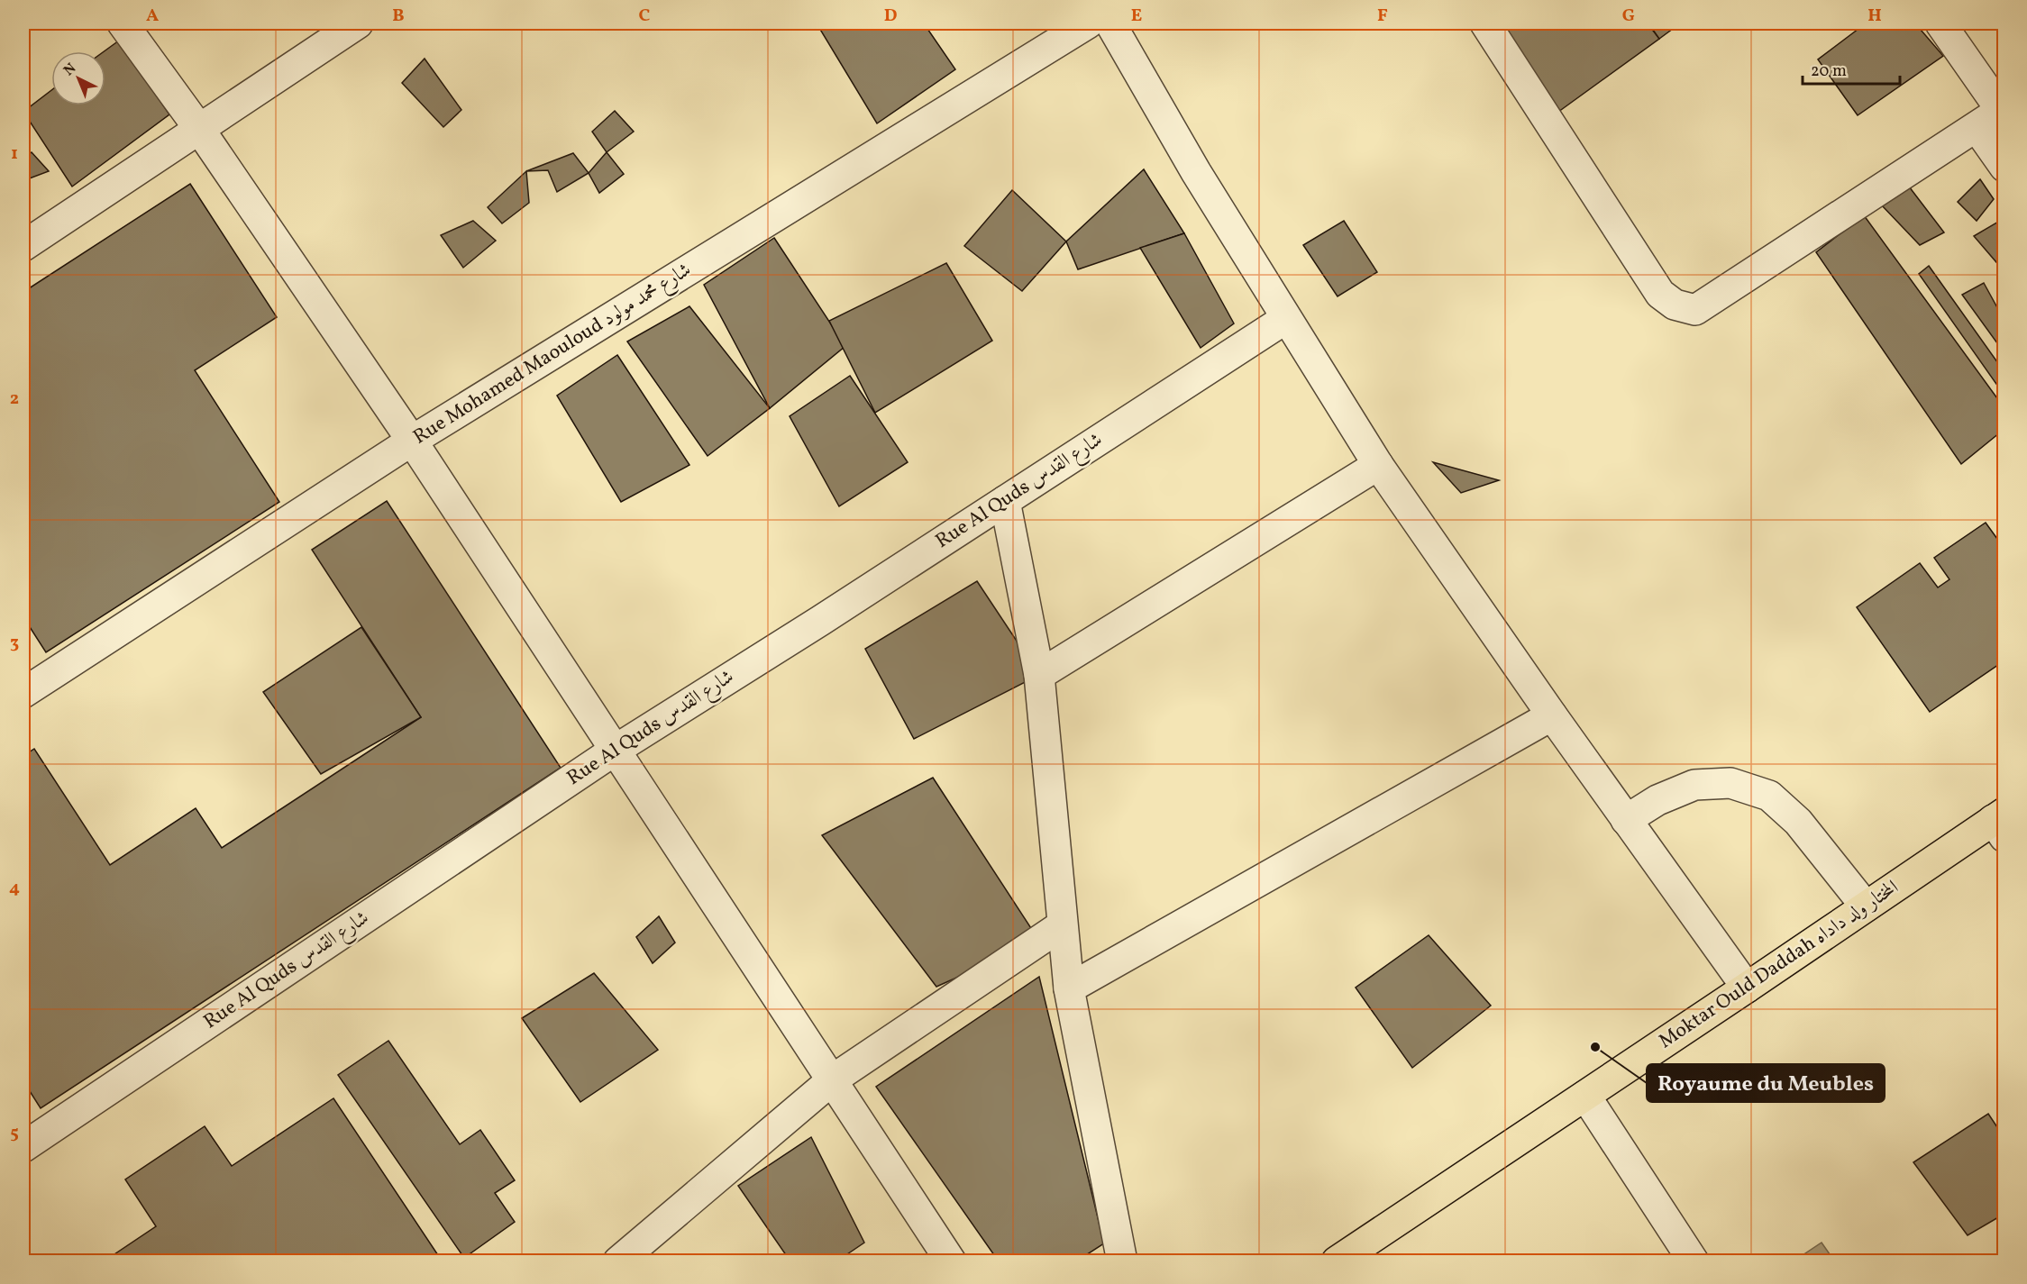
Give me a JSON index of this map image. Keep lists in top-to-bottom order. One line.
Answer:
{"streets":{"main road":["Moktar Ould Daddah المختار ولد داداه"],"street":["Rue Mohamed Maouloud شارع محمد مولود","Rue Al Quds شارع القدس"]},"places":["Royaume du Meubles"],"scale_bar":"20 m","north":"top left","grid":{"columns":["A","B","C","D","E","F","G","H"],"rows":["1","2","3","4","5"]}}
